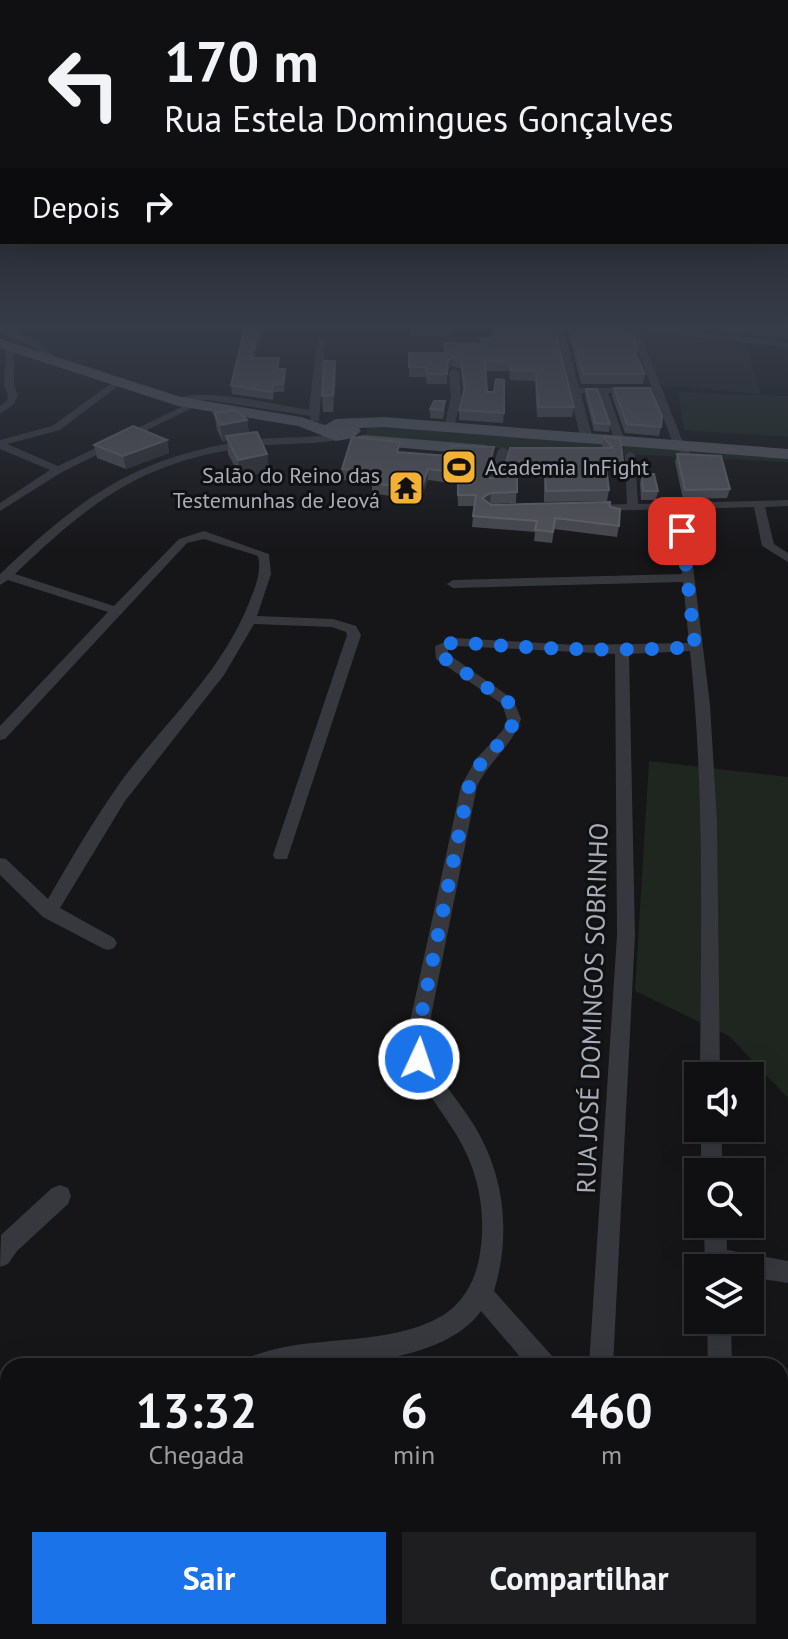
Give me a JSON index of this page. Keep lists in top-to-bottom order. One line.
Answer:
{"streets":{"street":["RUA JOSÉ DOMINGOS SOBRINHO"]},"places":{"sports":["Academia InFight"],"temple":["Salão do Reino das Testemunhas de Jeová"]},"page":{"turn":["170 m","Rua Estela Domingues Gonçalves"],"then":"Depois","eta":["13:32","Chegada","6","min","460","m"],"buttons":["Sair","Compartilhar"]}}
